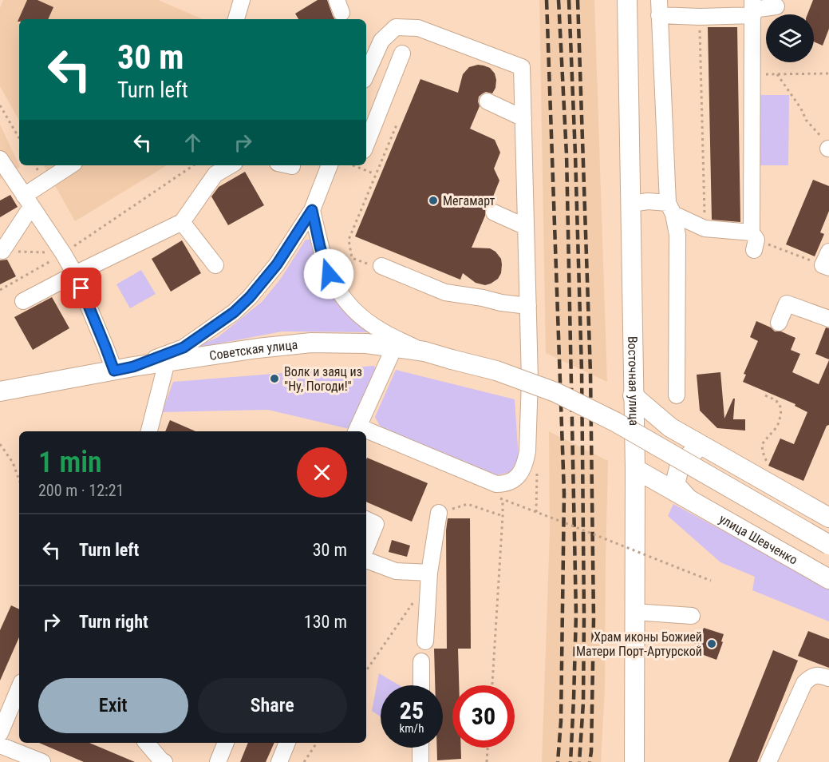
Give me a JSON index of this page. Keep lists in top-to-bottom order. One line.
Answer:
{"streets":{"main road":["Советская улица","Восточная улица","улица Шевченко"]},"crossings":[["Восточная улица","улица Шевченко"]],"places":["Мегамарт","Волк и заяц из \"Ну, Погоди!\"","Храм иконы Божией Матери Порт-Артурской"],"page":{"turn":["30 m","Turn left"],"heading":["1 min","200 m · 12:21"],"list":[{"name":"Turn left","value":"30 m"},{"name":"Turn right","value":"130 m"}],"buttons":["Exit","Share"],"speed":"25 km/h","limit":"30"}}
